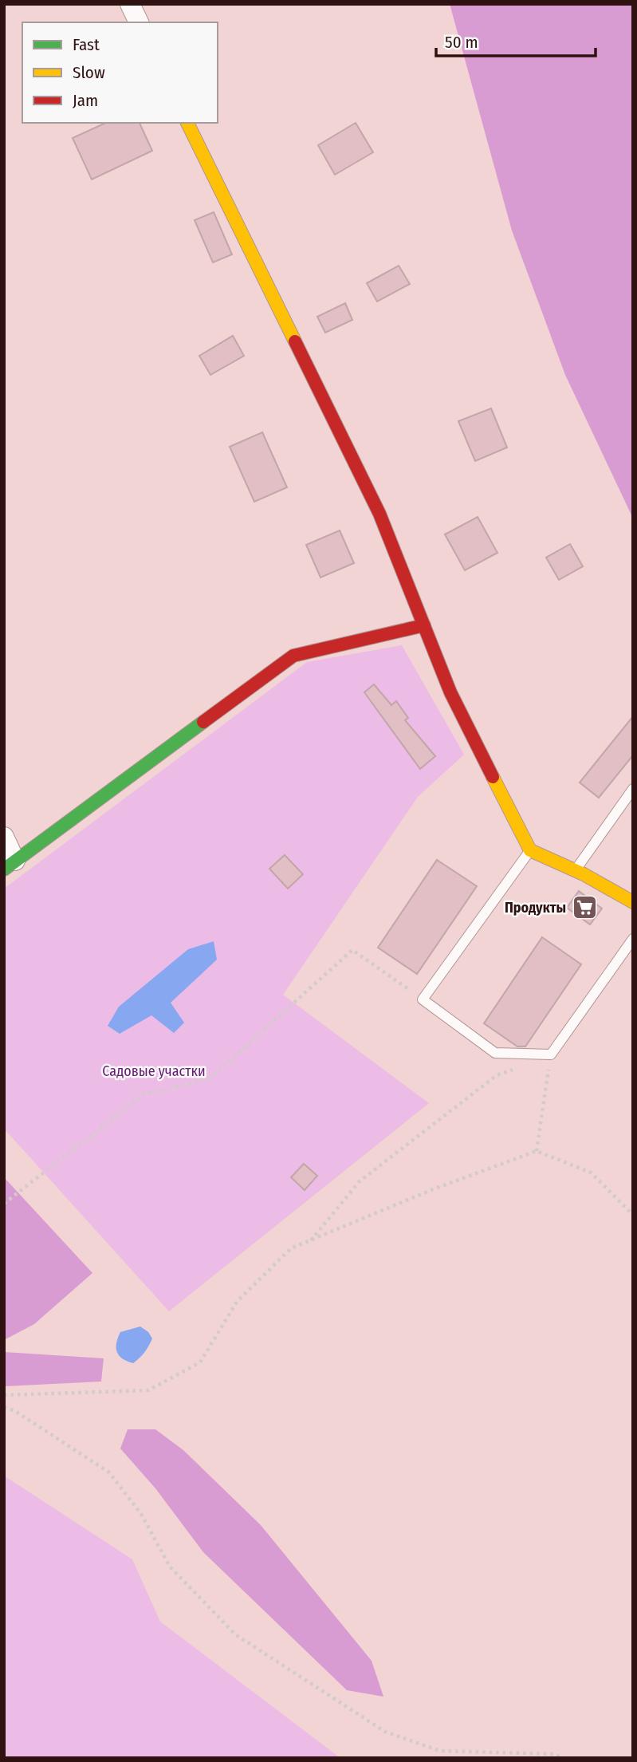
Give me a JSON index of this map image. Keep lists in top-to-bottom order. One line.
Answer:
{"parks":["Садовые участки"],"places":{"supermarket":["Продукты"]},"legend":["Fast","Slow","Jam"],"scale_bar":"50 m"}
